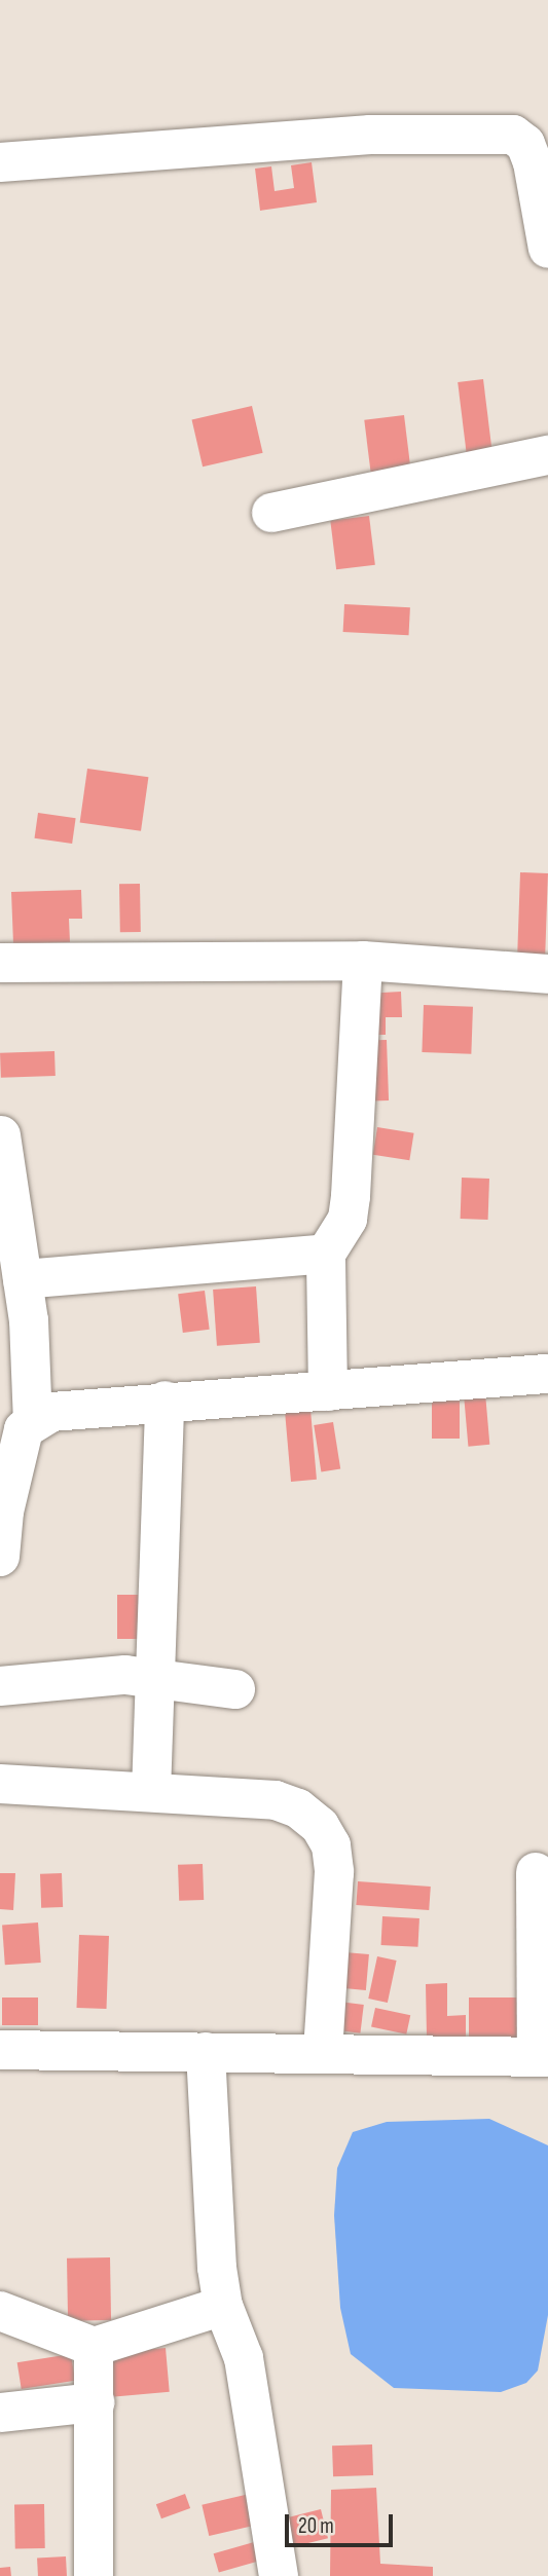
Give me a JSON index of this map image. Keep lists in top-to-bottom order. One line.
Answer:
{"scale_bar":"20 m"}
